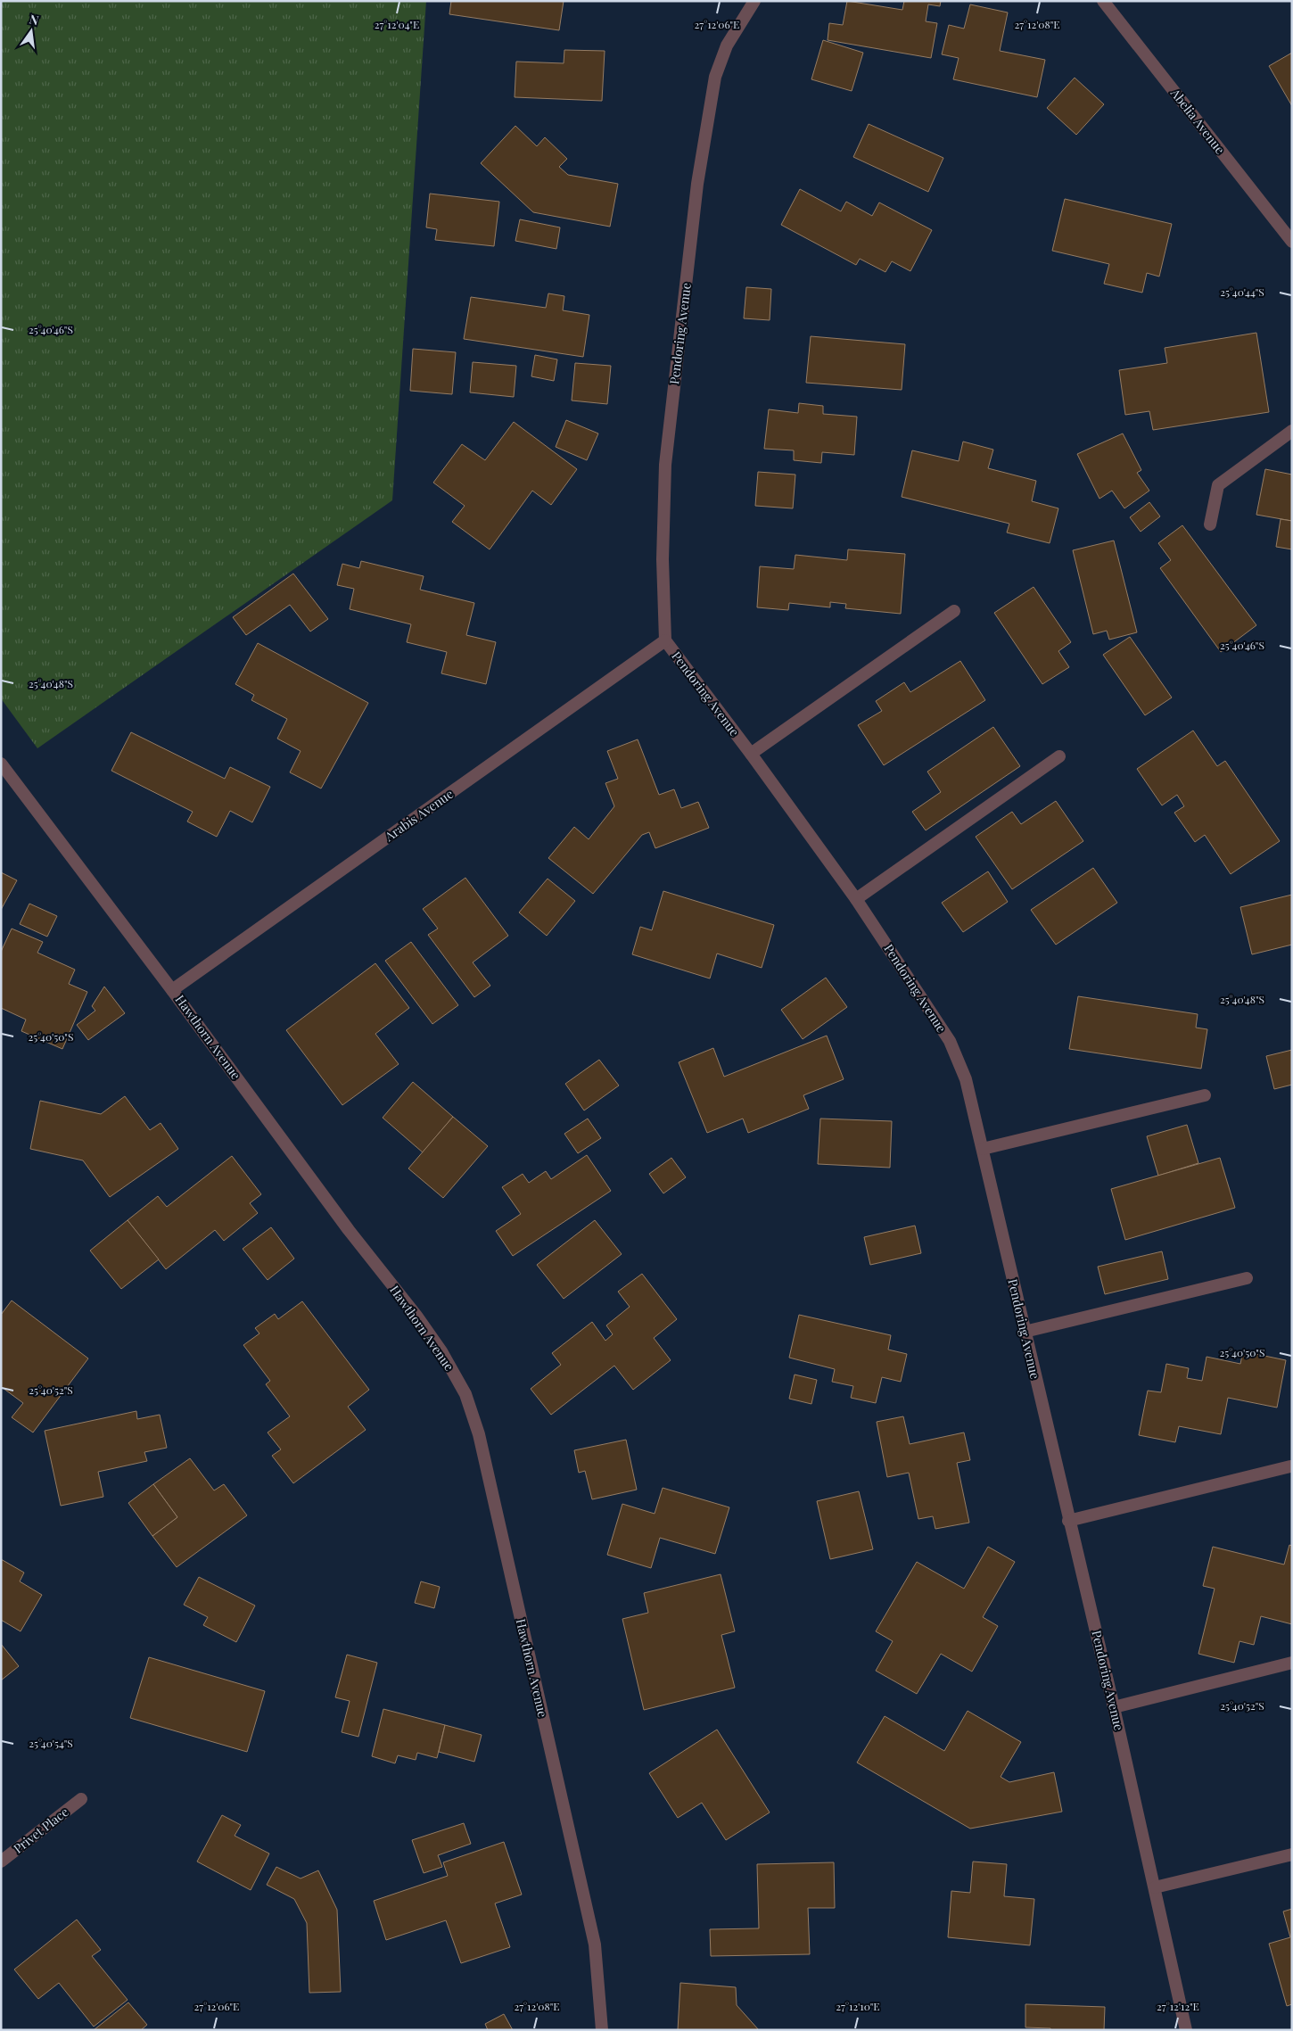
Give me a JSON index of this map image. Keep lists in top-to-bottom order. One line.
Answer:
{"streets":{"street":["Abelia Avenue","Pendoring Avenue","Arabis Avenue","Hawthorn Avenue","Privet Place"]},"crossings":[["Pendoring Avenue","Arabis Avenue"],["Arabis Avenue","Hawthorn Avenue"]],"north":"top","coordinates":["27°12'04\"E","27°12'06\"E","27°12'08\"E","25°40'44\"S","25°40'46\"S","25°40'48\"S","25°40'50\"S","25°40'52\"S","25°40'54\"S","27°12'10\"E","27°12'12\"E"]}
